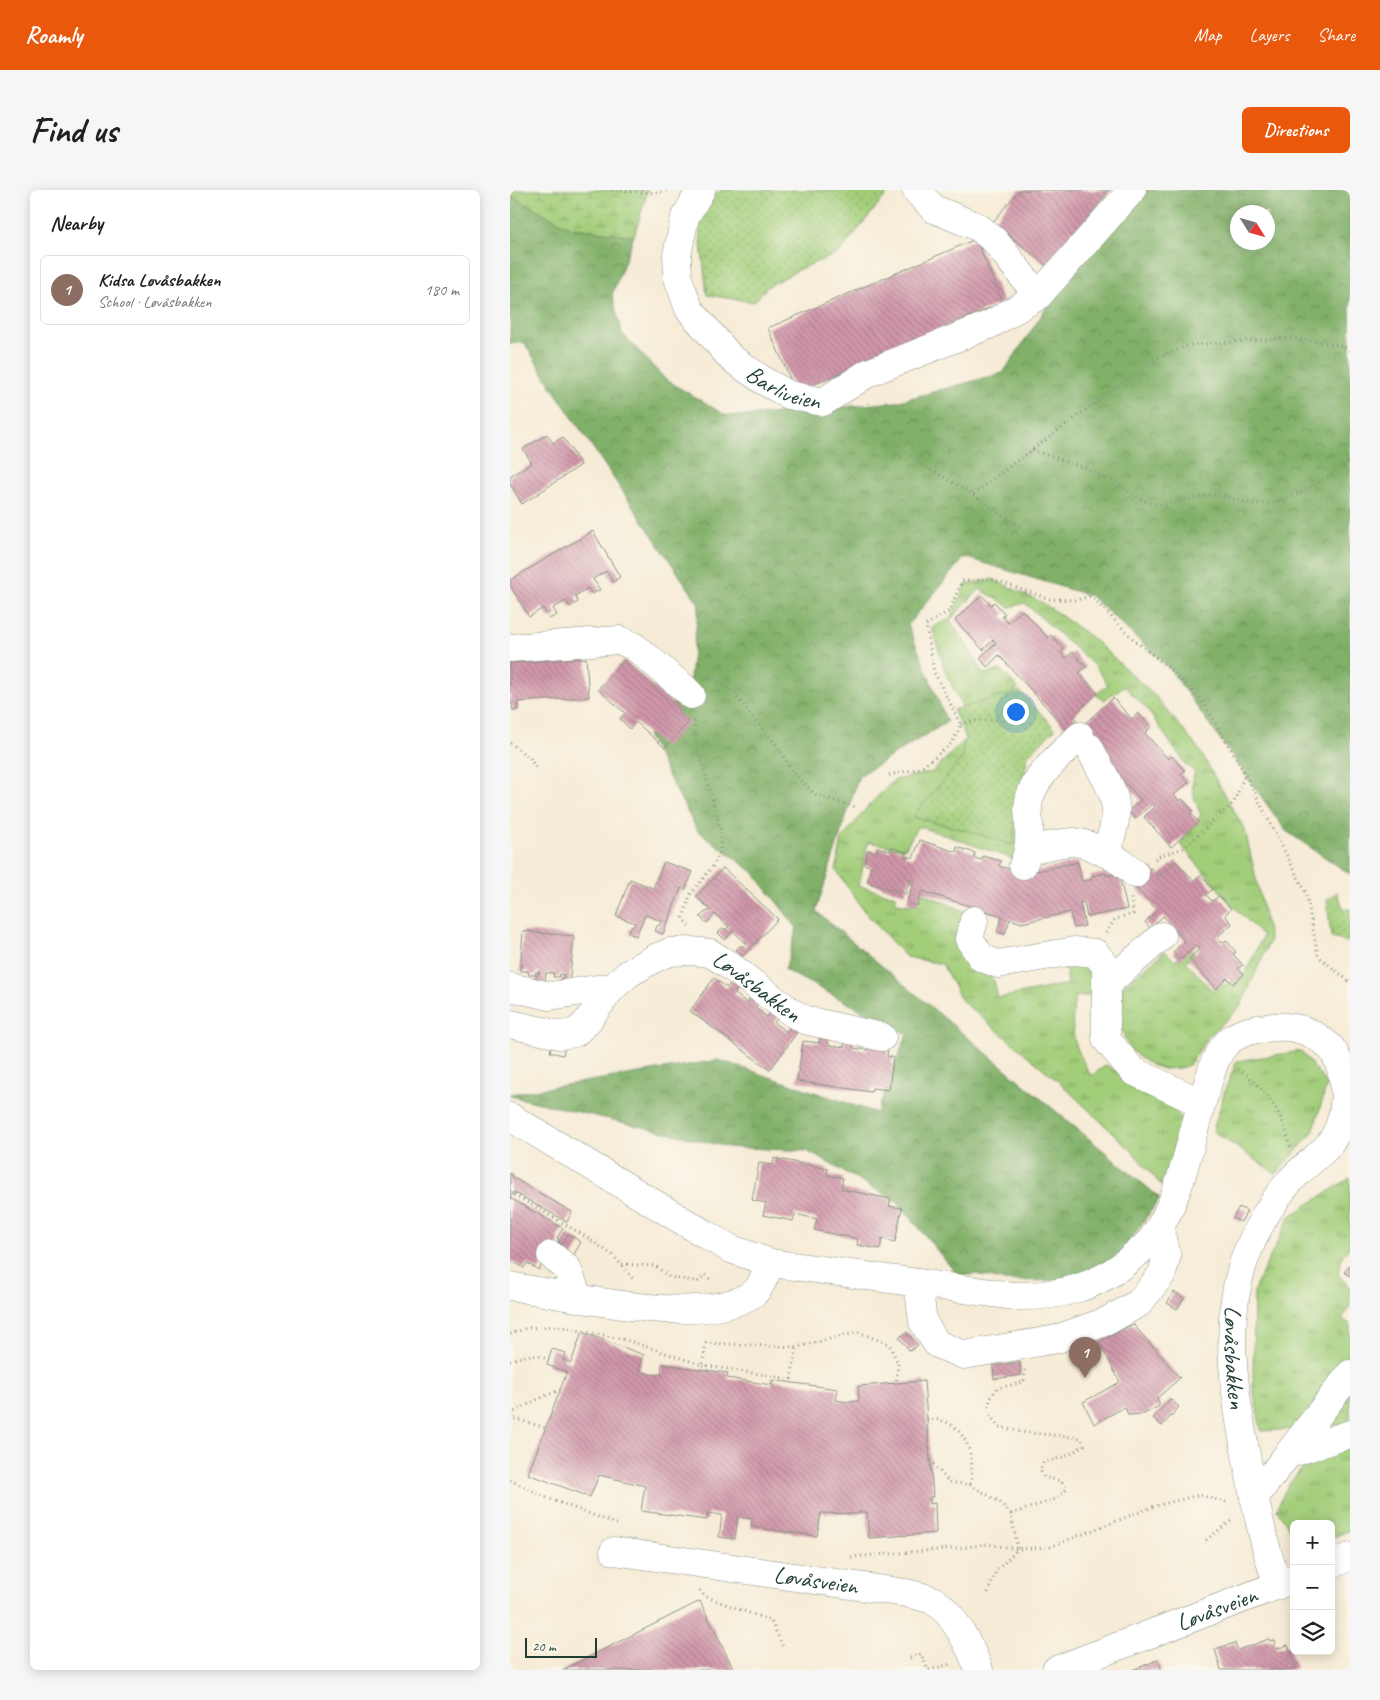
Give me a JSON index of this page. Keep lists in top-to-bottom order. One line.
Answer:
{"streets":{"street":["Barliveien","Løvåsbakken","Løvåsveien"]},"crossings":[["Løvåsbakken","Løvåsveien"]],"scale_bar":"20 m","north":"bottom right","page":{"header":"Roamly","nav":["Map","Layers","Share"],"buttons":"Directions","title":"Find us","heading":"Nearby","list":[{"mark":"1","name":"Kidsa Løvåsbakken","note":"School · Løvåsbakken","value":"180 m"}],"pins":"1","map_buttons":["+","−"],"scale":"20 m"}}
